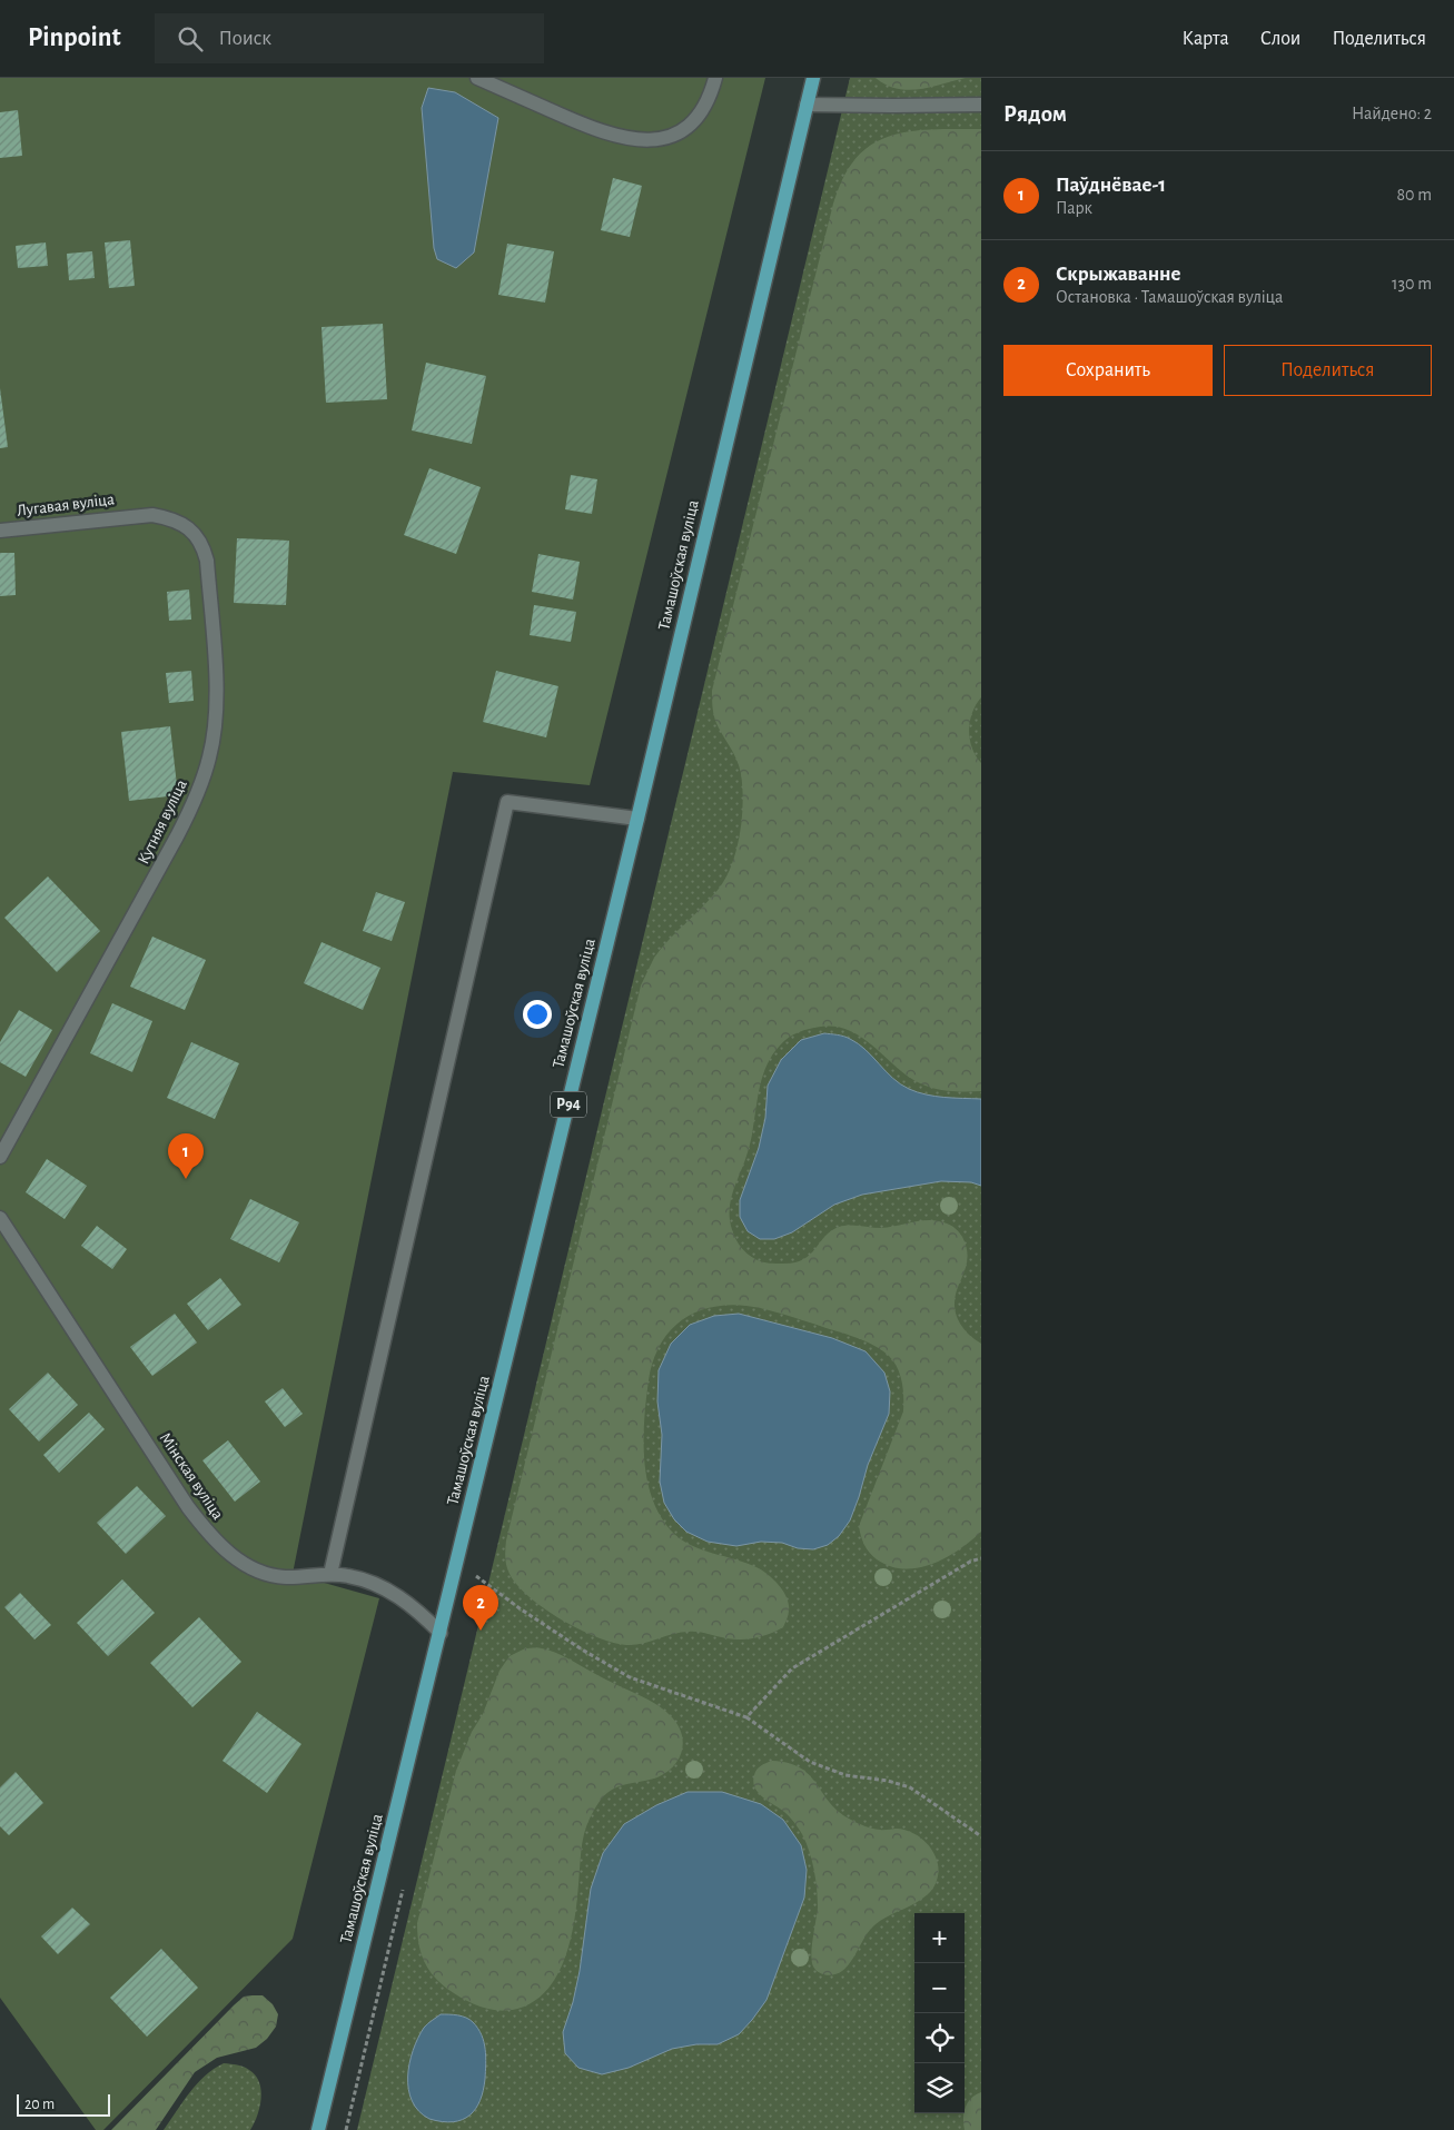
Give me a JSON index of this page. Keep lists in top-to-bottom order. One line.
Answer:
{"streets":{"main road":["Тамашоўская вуліца","Р94"],"street":["Лугавая вуліца","Кутняя вуліца","Мінская вуліца"]},"crossings":[["Лугавая вуліца","Кутняя вуліца"],["Тамашоўская вуліца","Мінская вуліца"]],"scale_bar":"20 m","page":{"header":"Pinpoint","search":"Поиск","nav":["Карта","Слои","Поделиться"],"heading":["Рядом","Найдено: 2"],"list":[{"mark":"1","name":"Паўднёвае-1","note":"Парк","value":"80 m"},{"mark":"2","name":"Скрыжаванне","note":"Остановка · Тамашоўская вуліца","value":"130 m"}],"buttons":["Сохранить","Поделиться"],"pins":["1","2"],"map_buttons":["+","−"],"scale":"20 m"}}
